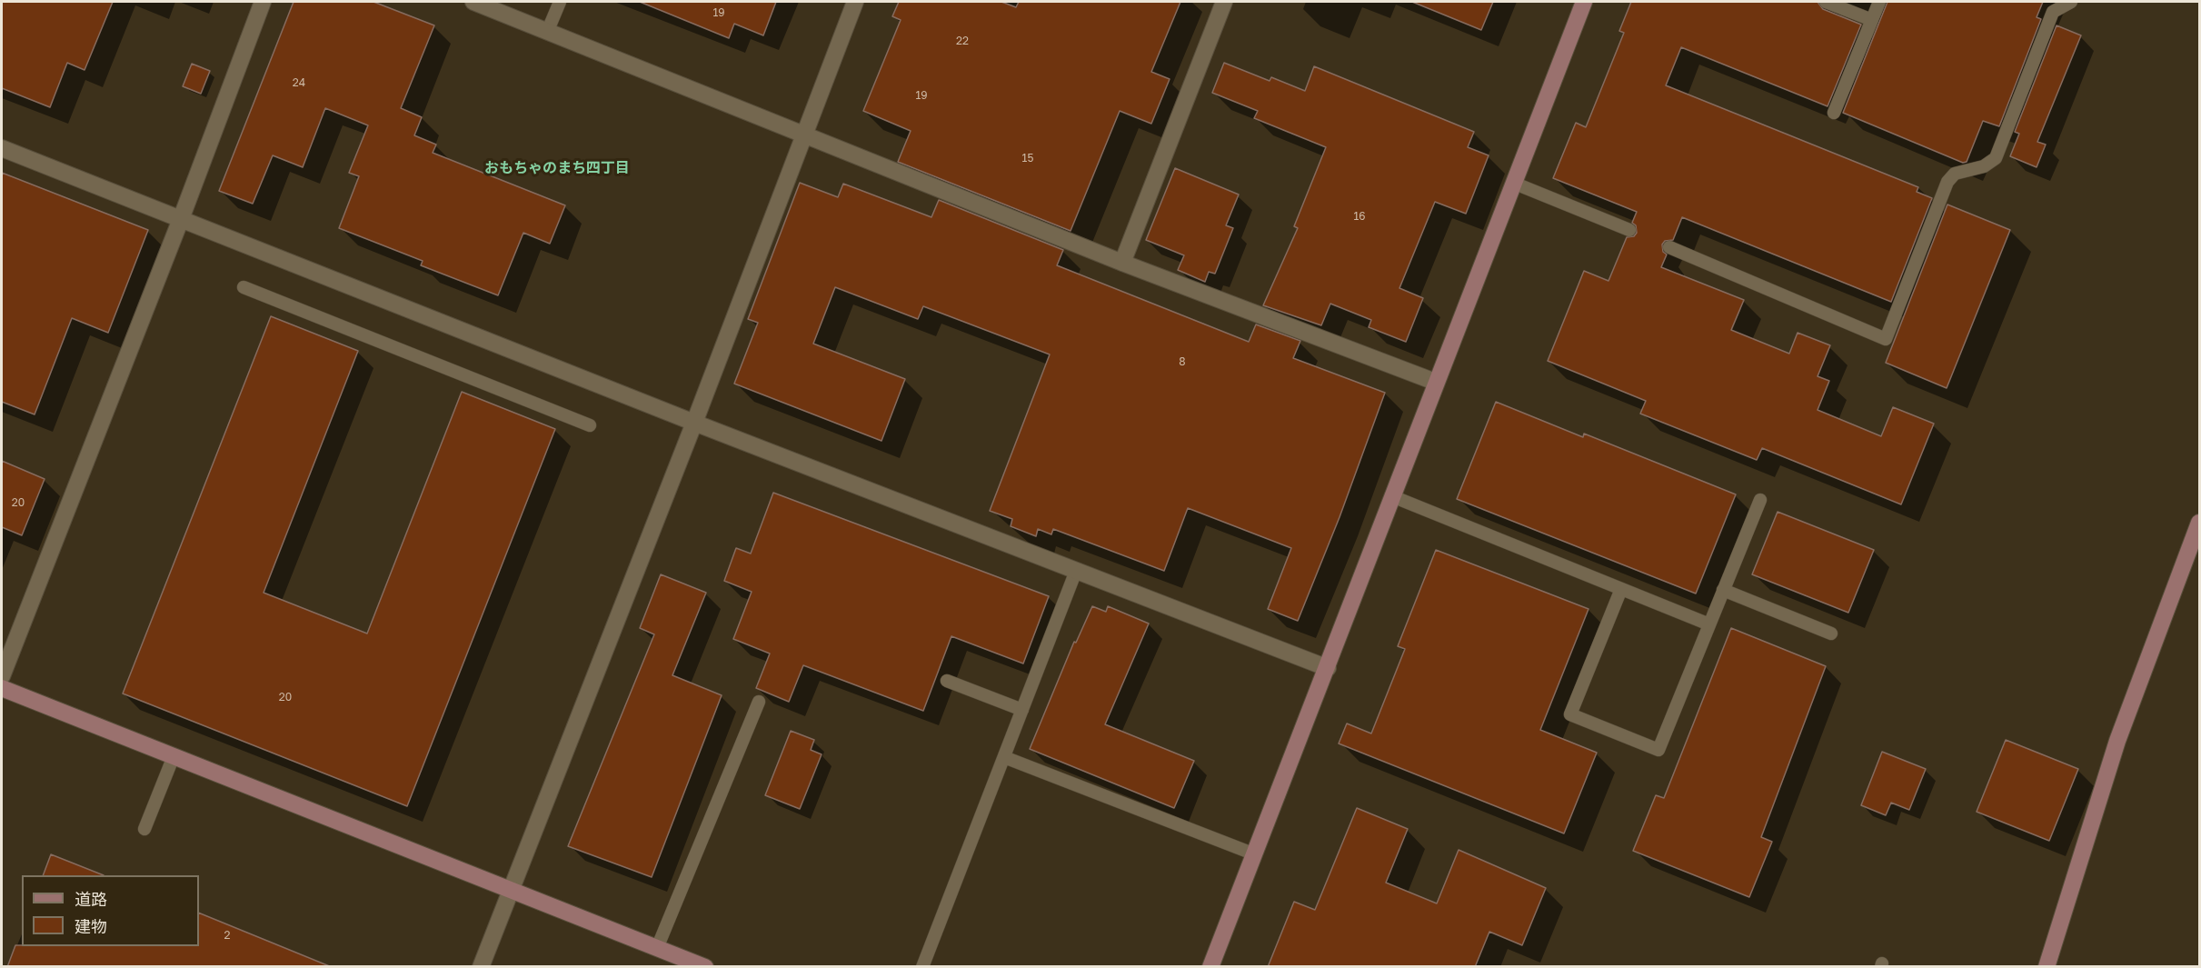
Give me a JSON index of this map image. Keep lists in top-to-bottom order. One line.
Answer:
{"districts":["おもちゃのまち四丁目"],"house_numbers":["19","22","24","19","15","16","8","20","20","2"],"legend":["道路","建物"]}
